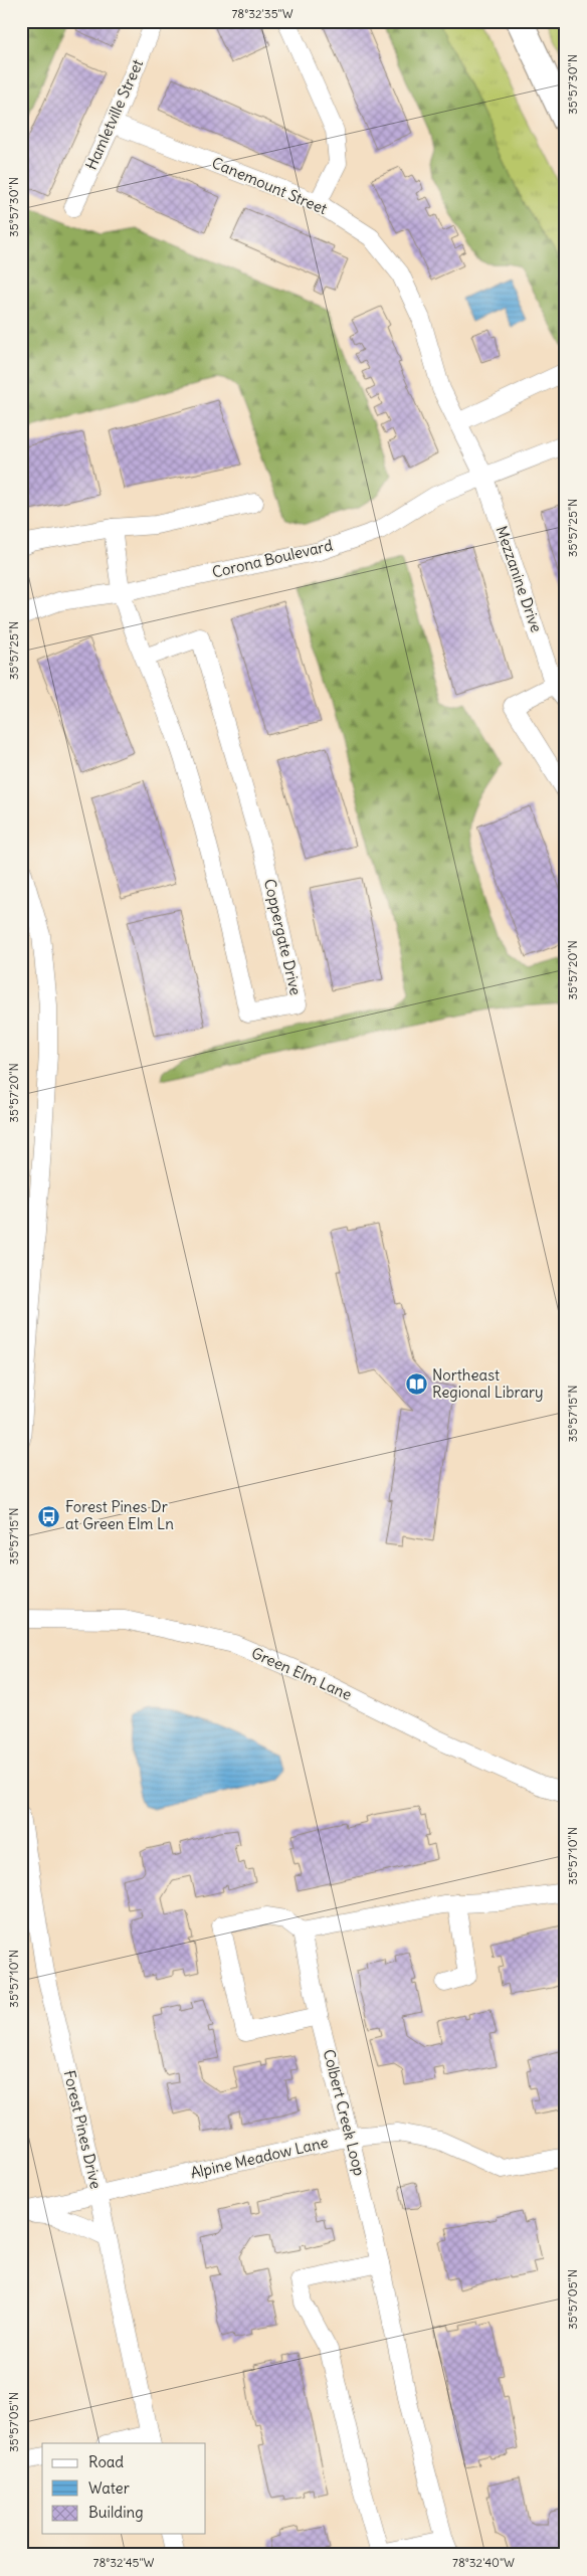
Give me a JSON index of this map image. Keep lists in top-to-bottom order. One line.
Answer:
{"streets":{"street":["Hamletville Street","Canemount Street","Corona Boulevard","Mezzanine Drive","Coppergate Drive","Green Elm Lane","Colbert Creek Loop","Forest Pines Drive","Alpine Meadow Lane"]},"crossings":[["Hamletville Street","Canemount Street"],["Canemount Street","Corona Boulevard"],["Canemount Street","Mezzanine Drive"],["Corona Boulevard","Mezzanine Drive"],["Corona Boulevard","Coppergate Drive"],["Colbert Creek Loop","Alpine Meadow Lane"],["Forest Pines Drive","Alpine Meadow Lane"]],"places":{"library":["Northeast Regional Library"],"bus stop":["Forest Pines Dr at Green Elm Ln"]},"legend":["Road","Water","Building"],"coordinates":["78°32'35\"W","35°57'30\"N","35°57'25\"N","35°57'20\"N","35°57'15\"N","35°57'10\"N","35°57'05\"N","78°32'45\"W","78°32'40\"W"]}
